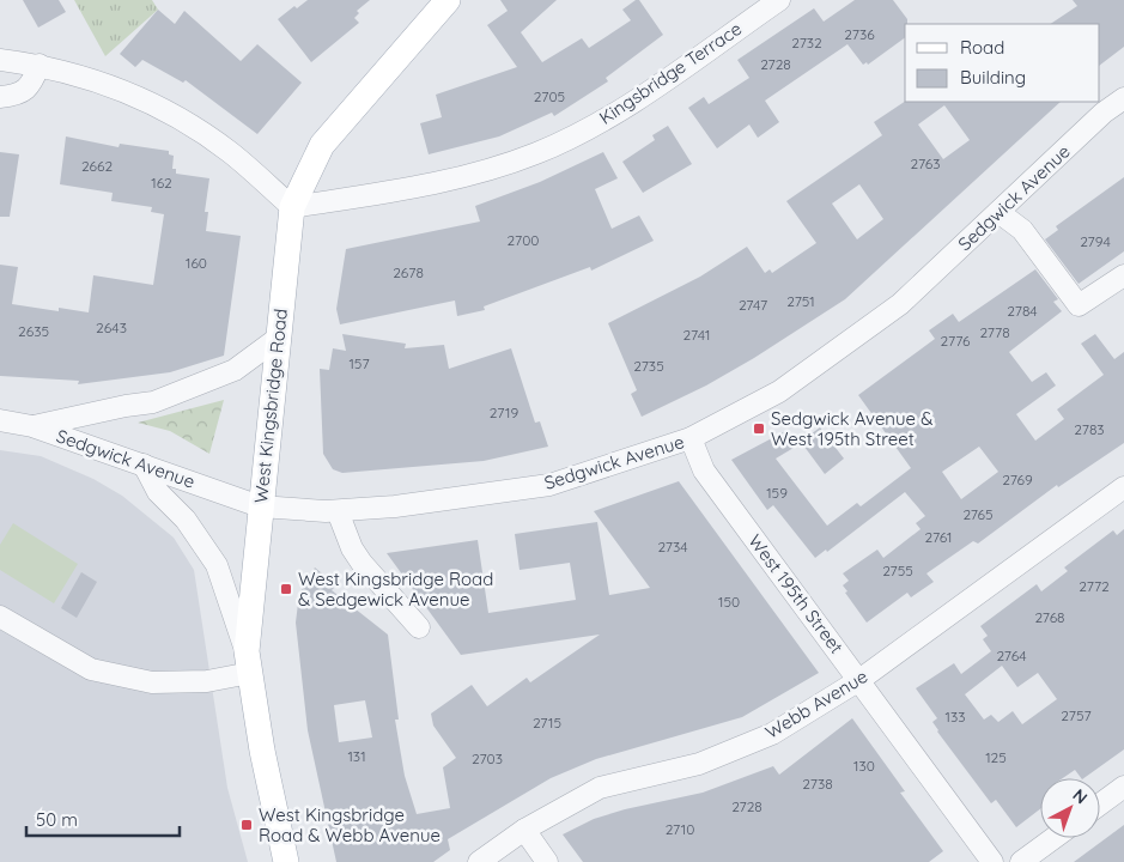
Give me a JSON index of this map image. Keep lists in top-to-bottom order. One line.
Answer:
{"streets":{"main road":["West Kingsbridge Road"],"street":["Kingsbridge Terrace","Sedgwick Avenue","West 195th Street","Webb Avenue"]},"crossings":[["Kingsbridge Terrace","West Kingsbridge Road"],["Sedgwick Avenue","West Kingsbridge Road"],["Sedgwick Avenue","West 195th Street"],["West 195th Street","Webb Avenue"]],"places":{"transit":["Sedgwick Avenue & West 195th Street","West Kingsbridge Road & Sedgewick Avenue","West Kingsbridge Road & Webb Avenue"]},"house_numbers":["2736","2732","2728","2705","2763","2662","162","2700","2794","160","2678","2751","2747","2784","2643","2635","2778","2741","2776","157","2735","2719","2783","2769","159","2765","2761","2734","2755","2772","150","2768","2764","2757","133","2715","131","125","2703","130","2738","2728","2710"],"legend":["Road","Building"],"scale_bar":"50 m","north":"top right"}
